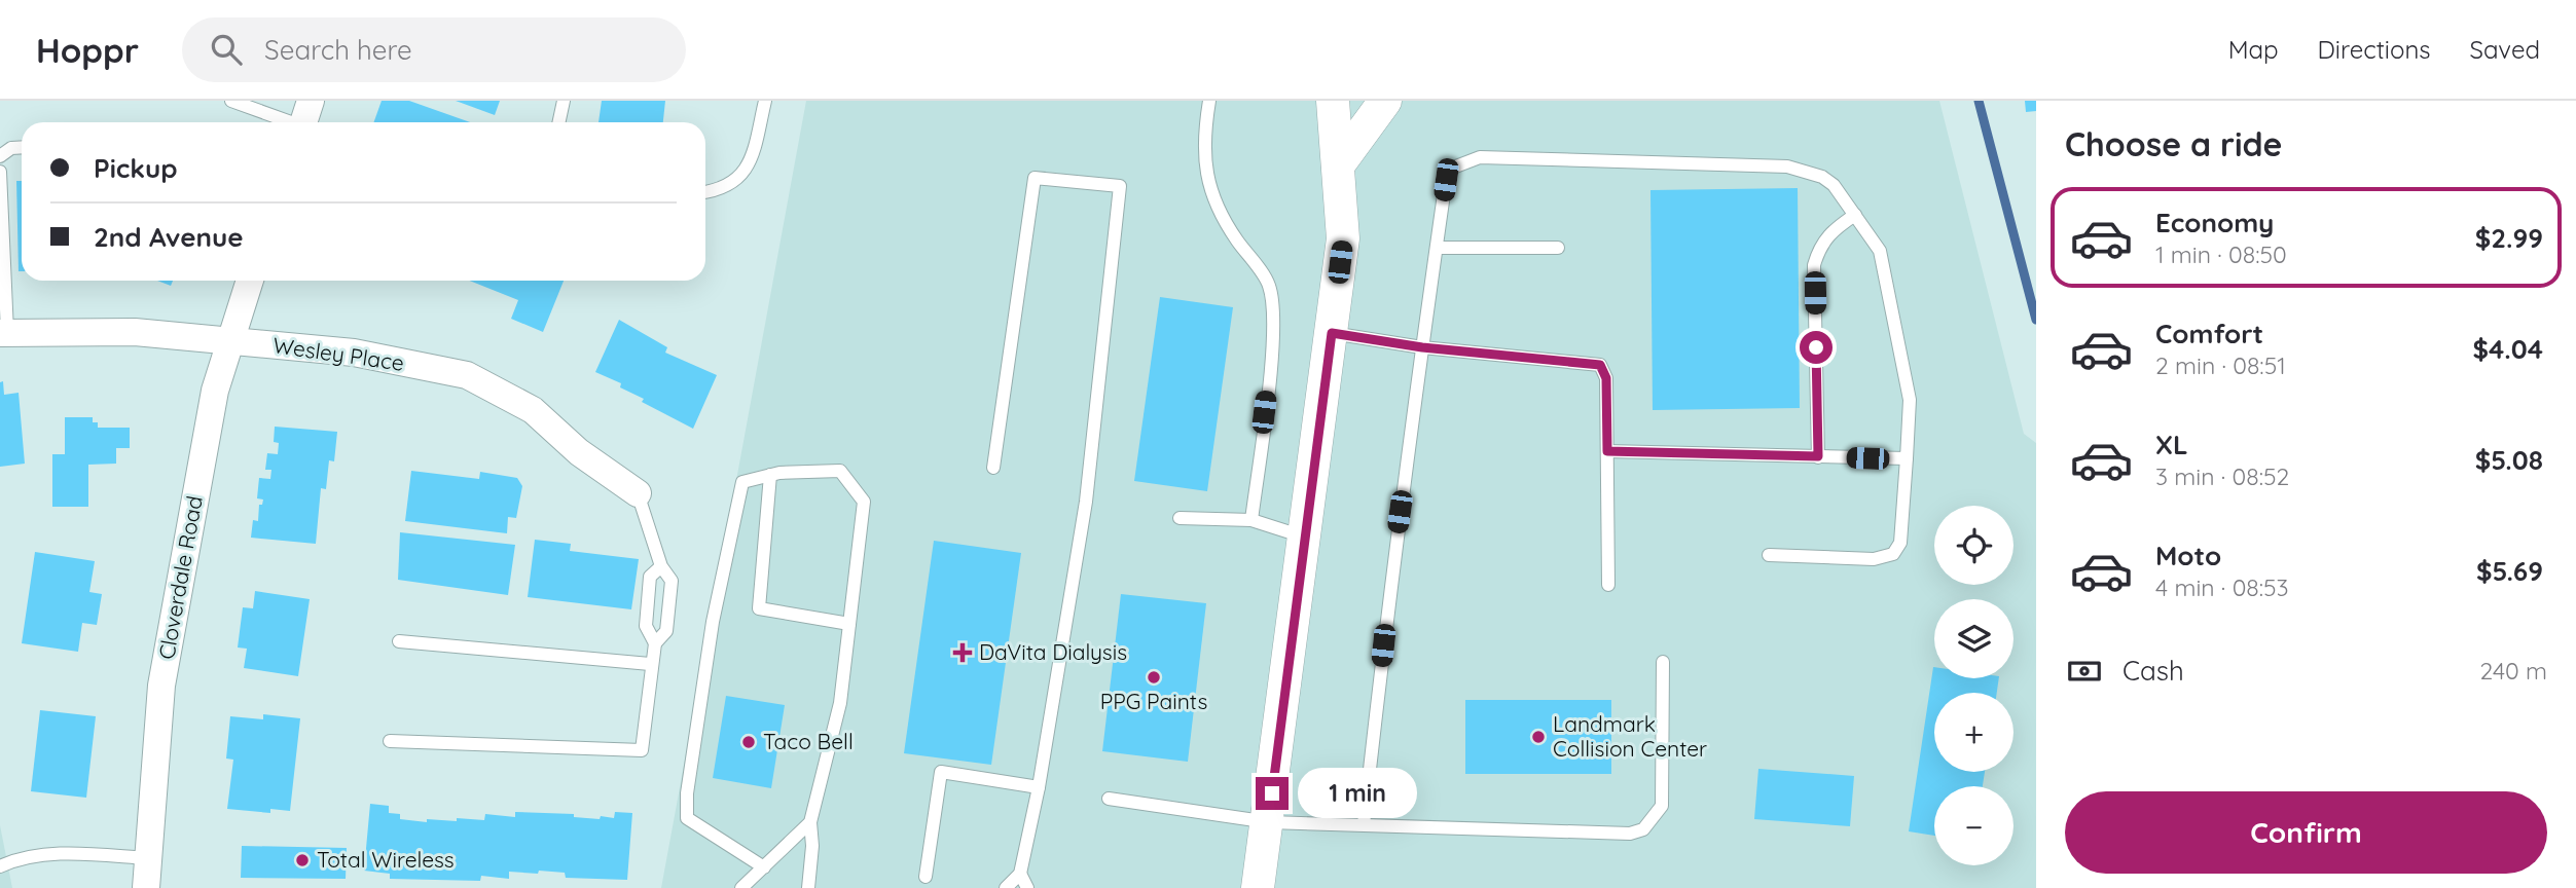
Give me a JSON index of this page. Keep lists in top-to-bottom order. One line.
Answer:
{"streets":{"street":["Wesley Place","Cloverdale Road"]},"crossings":[["Wesley Place","Cloverdale Road"]],"places":{"health":["DaVita Dialysis"],"other":["PPG Paints","Landmark Collision Center","Taco Bell","Total Wireless"]},"page":{"header":"Hoppr","search":"Search here","nav":["Map","Directions","Saved"],"heading":"Choose a ride","banner":["Pickup","2nd Avenue"],"list":[{"name":"Economy","note":"1 min · 08:50","value":"$2.99"},{"name":"Comfort","note":"2 min · 08:51","value":"$4.04"},{"name":"XL","note":"3 min · 08:52","value":"$5.08"},{"name":"Moto","note":"4 min · 08:53","value":"$5.69"}],"map_buttons":["+","−"],"pay":["Cash","240 m"],"bubble":"1 min","buttons":"Confirm"}}
